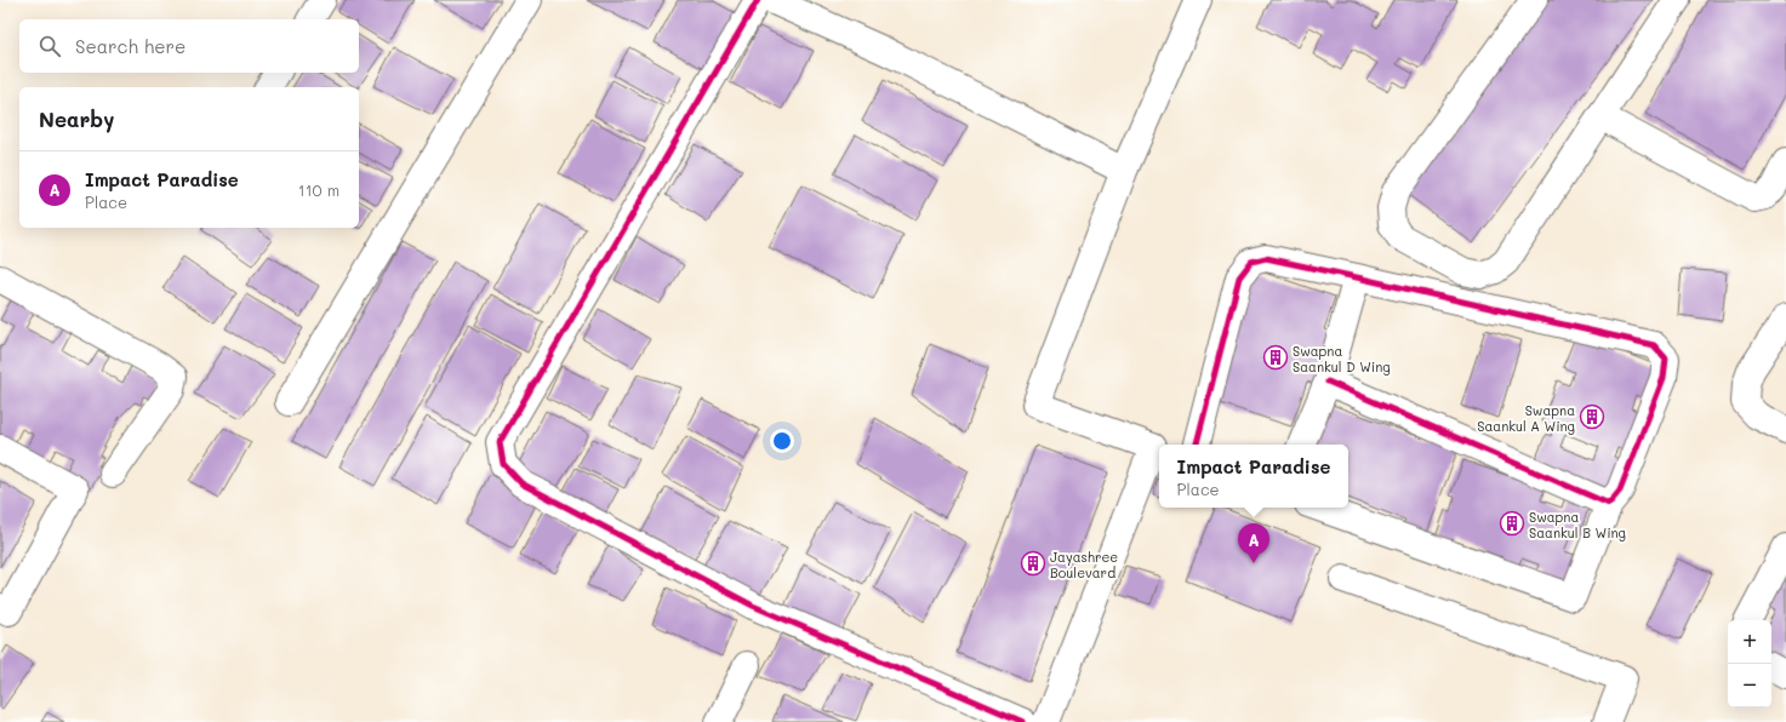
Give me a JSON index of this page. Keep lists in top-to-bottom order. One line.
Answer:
{"places":{"building":["Swapna Saankul D Wing","Swapna Saankul A Wing","Swapna Saankul B Wing","Jayashree Boulevard"]},"page":{"search":"Search here","heading":"Nearby","list":[{"mark":"A","name":"Impact Paradise","note":"Place","value":"110 m"}],"popup":["Impact Paradise","Place"],"pins":"A","map_buttons":["+","−"]}}
